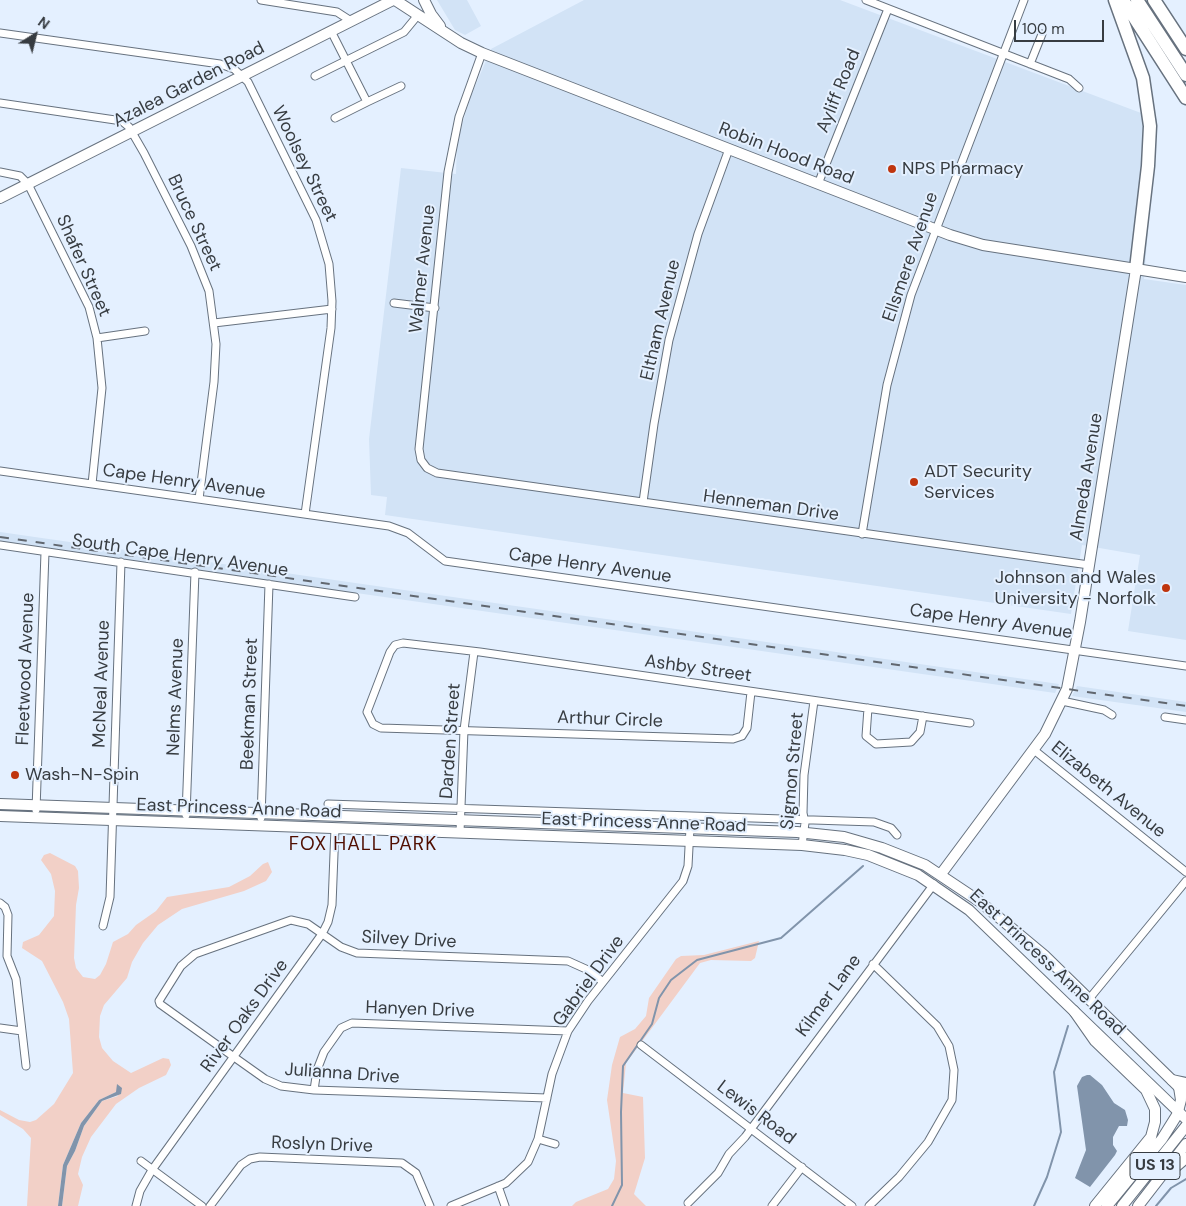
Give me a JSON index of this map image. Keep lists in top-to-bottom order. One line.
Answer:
{"streets":{"main road":["Azalea Garden Road","Robin Hood Road","Almeda Avenue","East Princess Anne Road","Kilmer Lane","US 13"],"street":["Ayliff Road","Woolsey Street","Bruce Street","Ellsmere Avenue","Shafer Street","Walmer Avenue","Eltham Avenue","Cape Henry Avenue","Henneman Drive","South Cape Henry Avenue","Fleetwood Avenue","Ashby Street","McNeal Avenue","Nelms Avenue","Beekman Street","Arthur Circle","Darden Street","Sigmon Street","Elizabeth Avenue","Silvey Drive","Gabriel Drive","Hanyen Drive","River Oaks Drive","Julianna Drive","Lewis Road","Roslyn Drive"]},"crossings":[["Azalea Garden Road","Robin Hood Road"],["Azalea Garden Road","Woolsey Street"],["Azalea Garden Road","Bruce Street"],["Azalea Garden Road","Shafer Street"],["Ayliff Road","Robin Hood Road"],["Robin Hood Road","Ellsmere Avenue"],["Robin Hood Road","Walmer Avenue"],["Robin Hood Road","Eltham Avenue"],["Robin Hood Road","Almeda Avenue"],["Woolsey Street","Cape Henry Avenue"],["Bruce Street","Cape Henry Avenue"],["Ellsmere Avenue","Henneman Drive"],["Shafer Street","Cape Henry Avenue"],["Walmer Avenue","Henneman Drive"],["Eltham Avenue","Henneman Drive"],["Almeda Avenue","Cape Henry Avenue"],["Almeda Avenue","Henneman Drive"],["Almeda Avenue","Kilmer Lane"],["South Cape Henry Avenue","Fleetwood Avenue"],["South Cape Henry Avenue","McNeal Avenue"],["South Cape Henry Avenue","Nelms Avenue"],["South Cape Henry Avenue","Beekman Street"],["Fleetwood Avenue","East Princess Anne Road"],["Ashby Street","Arthur Circle"],["Ashby Street","Darden Street"],["Ashby Street","Sigmon Street"],["McNeal Avenue","East Princess Anne Road"],["Nelms Avenue","East Princess Anne Road"],["Beekman Street","East Princess Anne Road"],["Arthur Circle","Darden Street"],["Darden Street","East Princess Anne Road"],["Sigmon Street","East Princess Anne Road"],["Elizabeth Avenue","Kilmer Lane"],["East Princess Anne Road","Gabriel Drive"],["East Princess Anne Road","Kilmer Lane"],["East Princess Anne Road","River Oaks Drive"],["Silvey Drive","Gabriel Drive"],["Silvey Drive","River Oaks Drive"],["Silvey Drive","Julianna Drive"],["Gabriel Drive","Hanyen Drive"],["Gabriel Drive","Julianna Drive"],["Kilmer Lane","Lewis Road"],["Hanyen Drive","Julianna Drive"],["River Oaks Drive","Julianna Drive"]],"districts":["FOX HALL PARK"],"places":["NPS Pharmacy","ADT Security Services","Johnson and Wales University - Norfolk","Wash-N-Spin"],"scale_bar":"100 m","north":"top right"}
